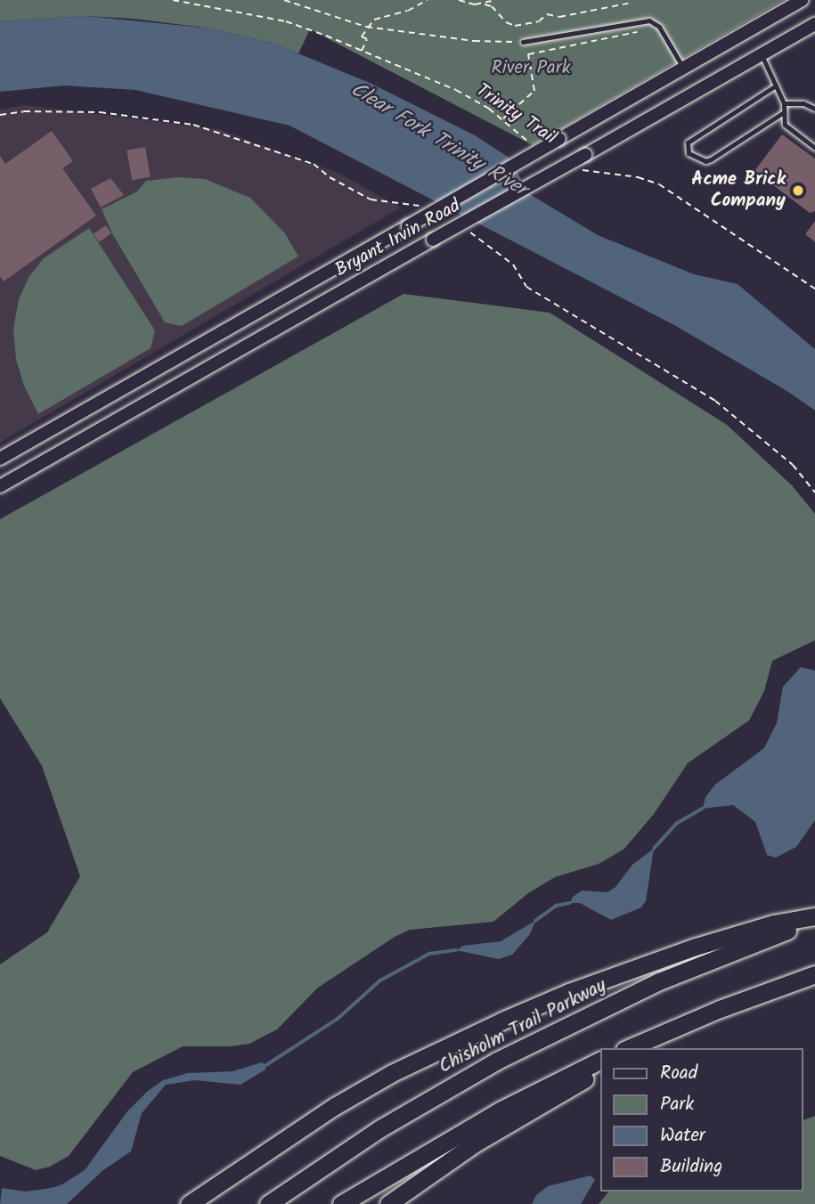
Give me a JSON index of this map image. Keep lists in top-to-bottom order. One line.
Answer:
{"streets":{"highway":["Chisholm Trail Parkway"],"main road":["Bryant Irvin Road"],"path":["Trinity Trail"]},"water":["Clear Fork Trinity River"],"parks":["River Park"],"places":["Acme Brick Company"],"legend":["Road","Park","Water","Building"]}
